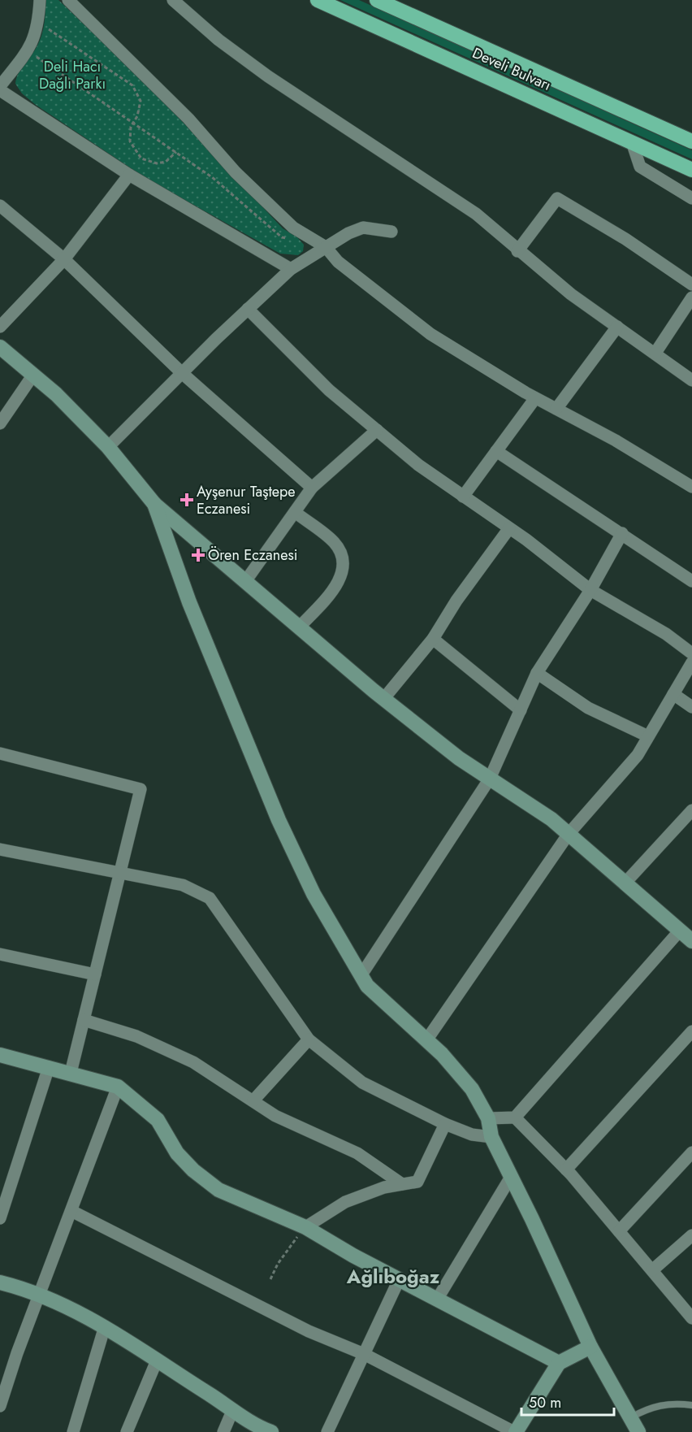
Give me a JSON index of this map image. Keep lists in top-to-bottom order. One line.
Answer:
{"streets":{"highway":["Develi Bulvarı"]},"districts":["Ağlıboğaz"],"parks":["Deli Hacı Dağlı Parkı"],"places":{"health":["Ayşenur Taştepe Eczanesi","Ören Eczanesi"]},"scale_bar":"50 m"}
